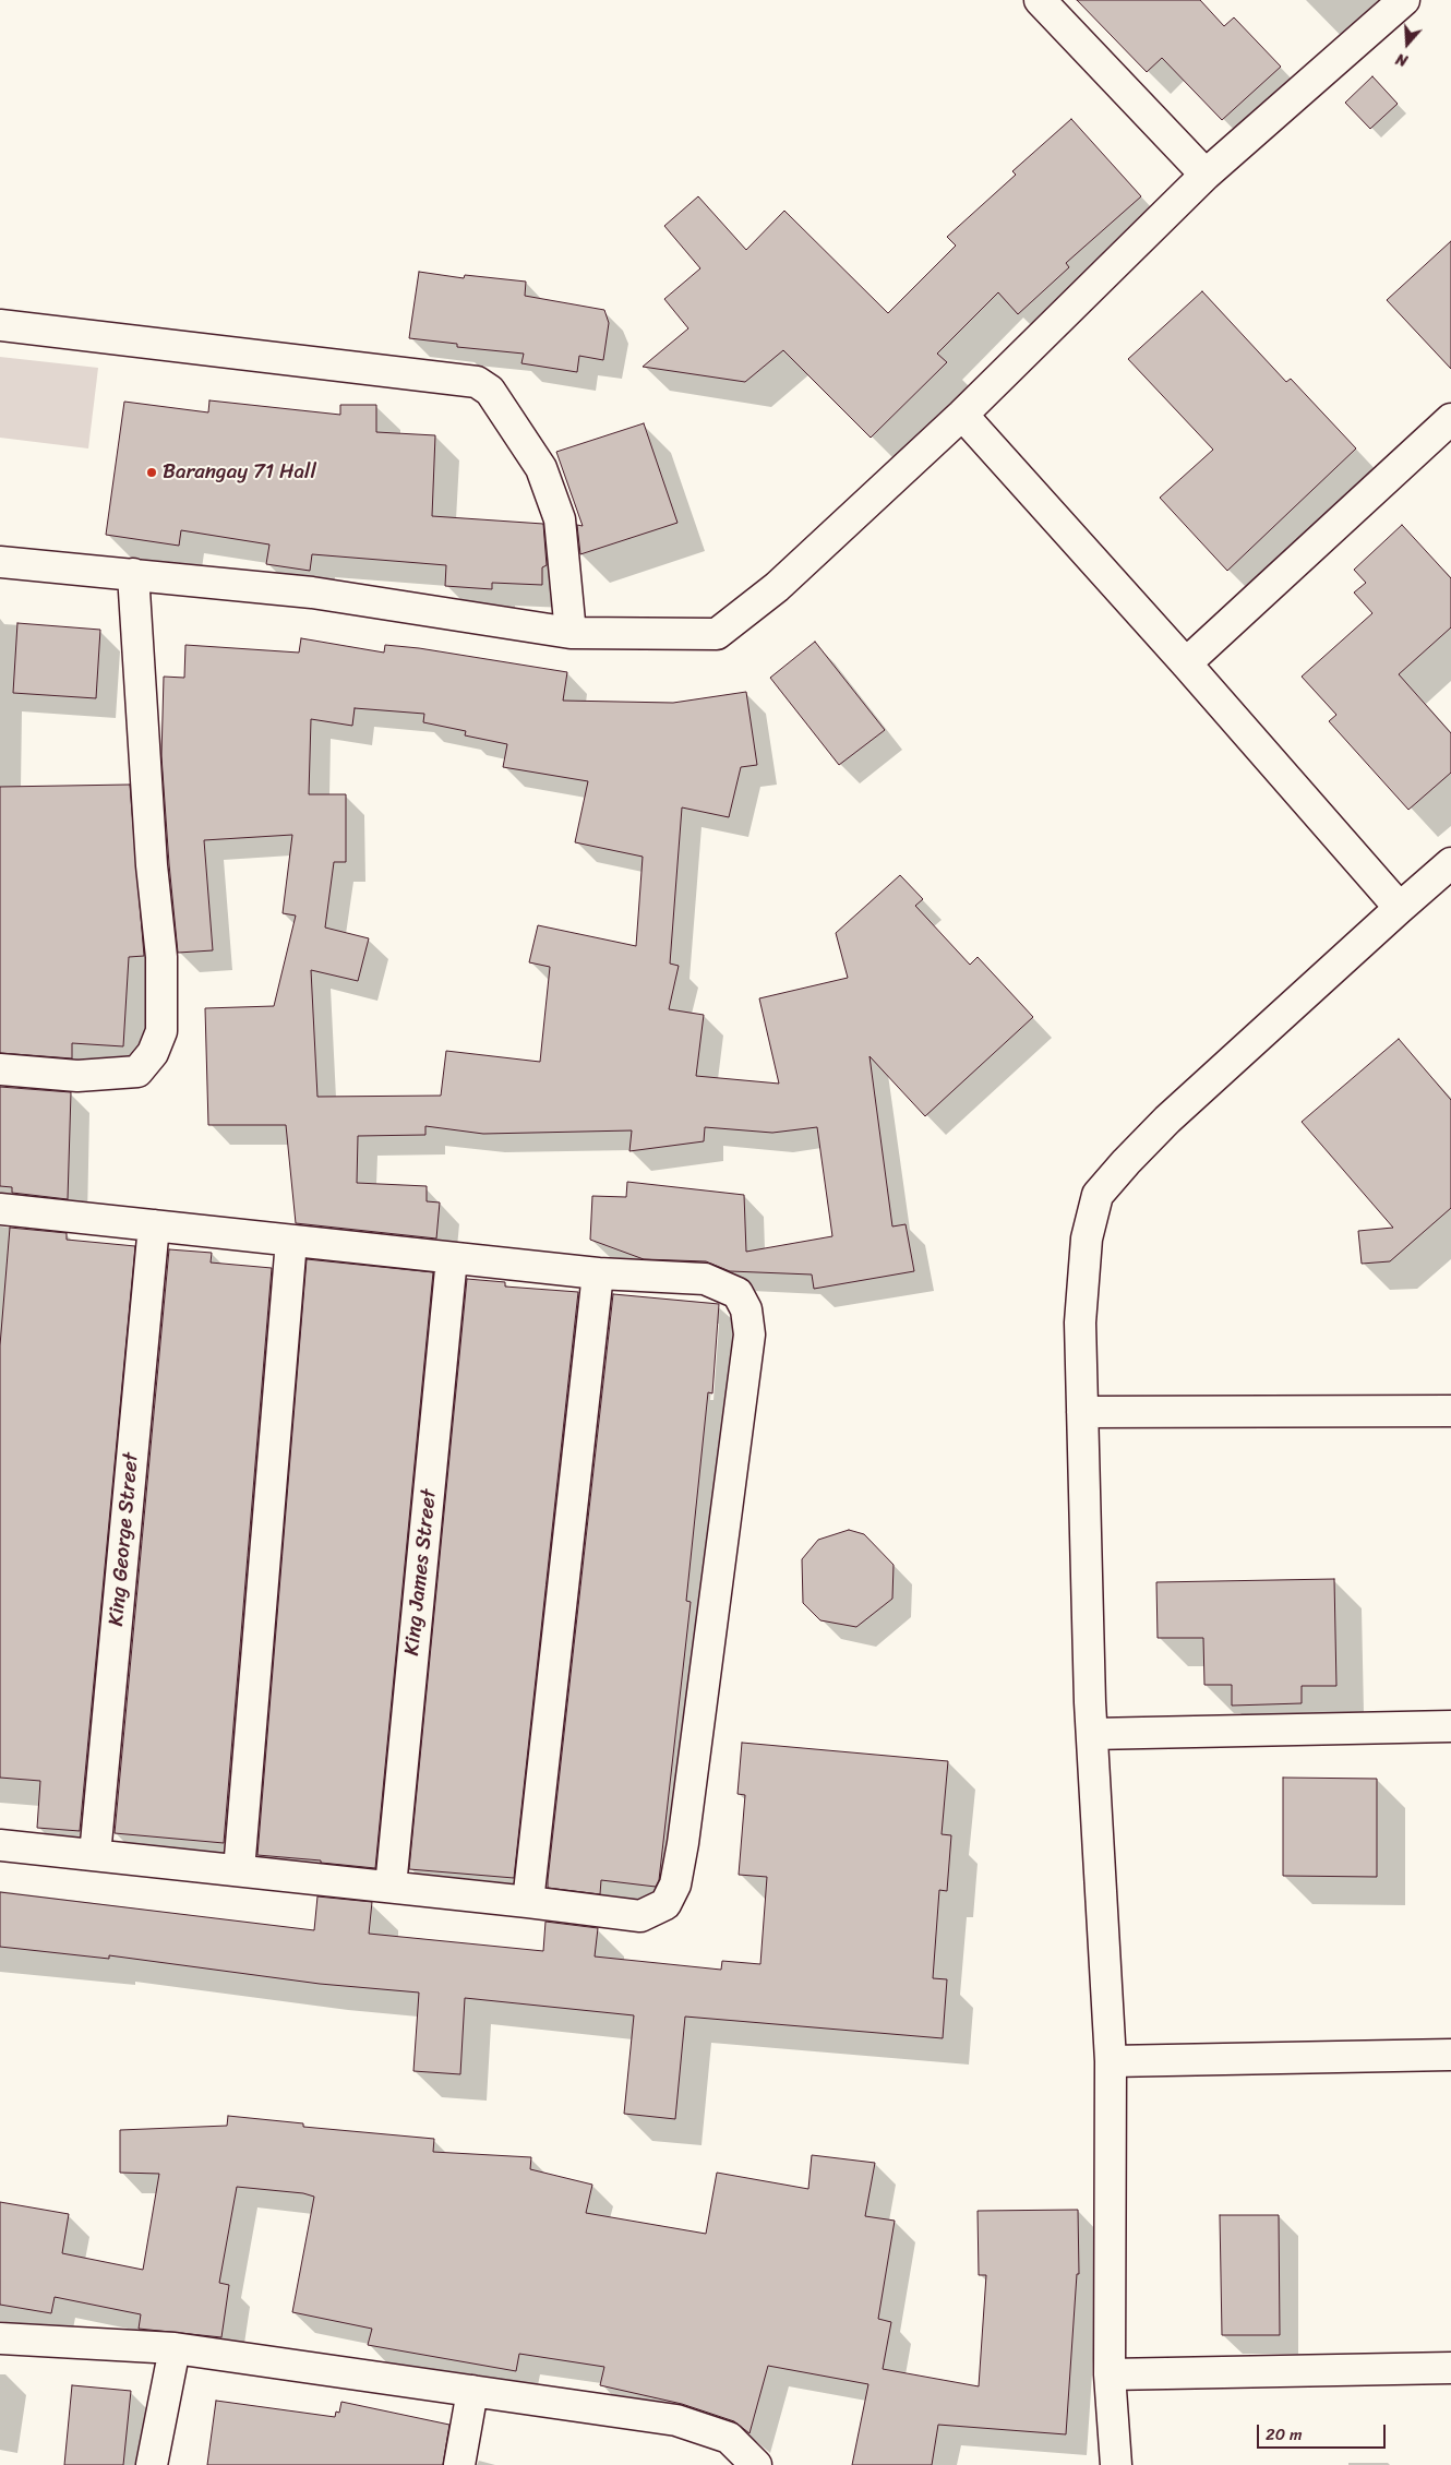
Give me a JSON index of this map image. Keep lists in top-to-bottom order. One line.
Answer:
{"streets":{"street":["King George Street","King James Street"]},"places":["Barangay 71 Hall"],"scale_bar":"20 m","north":"bottom"}
